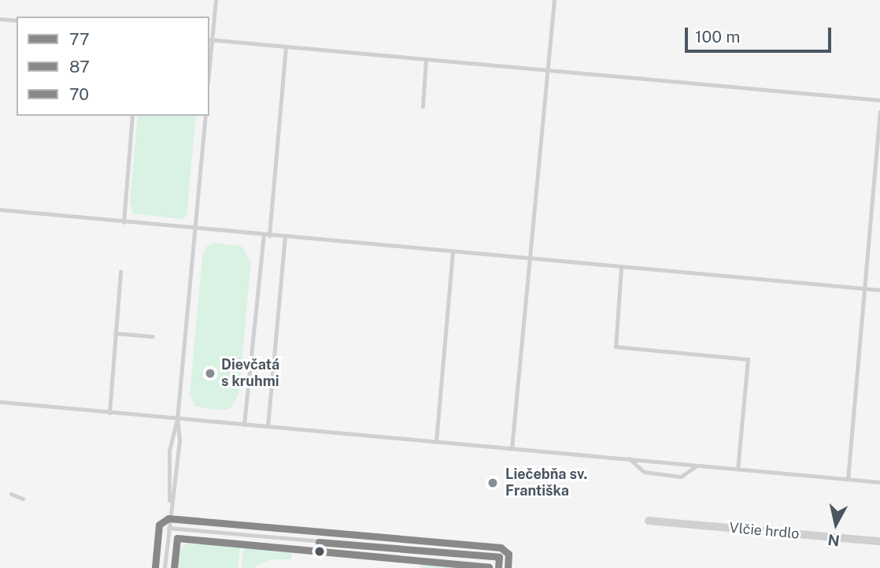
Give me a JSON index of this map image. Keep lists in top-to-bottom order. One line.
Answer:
{"streets":{"street":["Vlčie hrdlo"]},"places":["Dievčatá s kruhmi","Liečebňa sv. Františka"],"lines":["transit line 70","transit line 87","transit line 77"],"legend":["77","87","70"],"scale_bar":"100 m","north":"bottom"}
